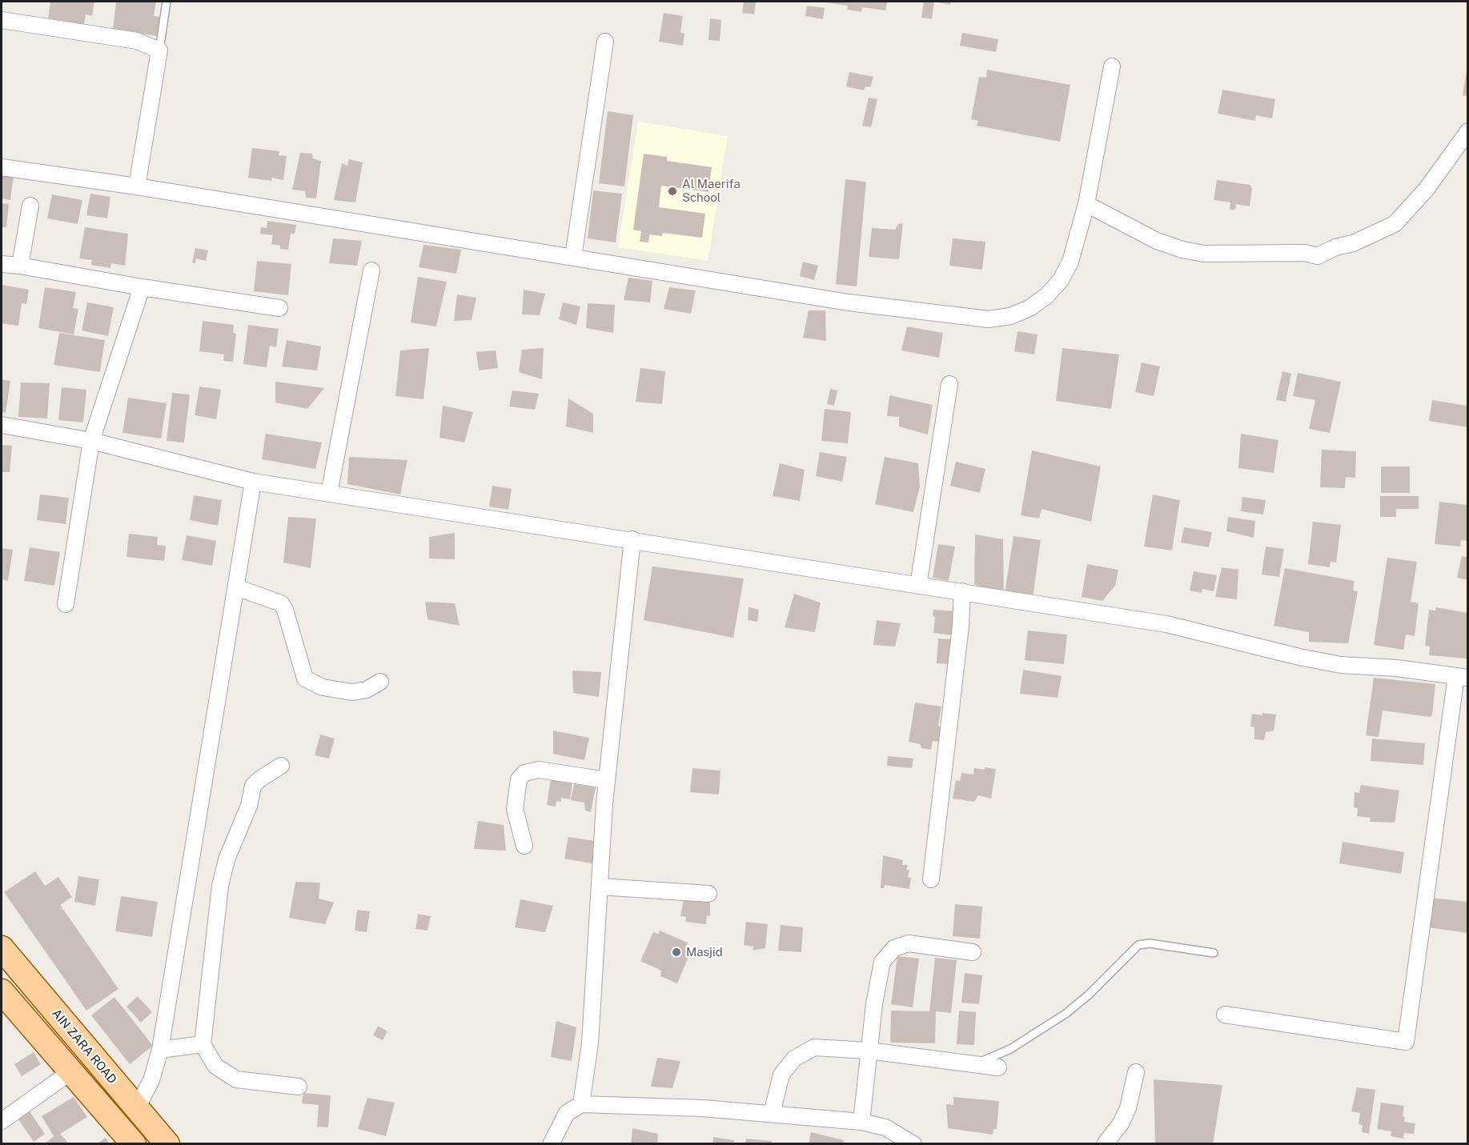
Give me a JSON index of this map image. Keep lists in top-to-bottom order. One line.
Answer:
{"streets":{"main road":["AIN ZARA ROAD"]},"places":["Al Maerifa School","Masjid"]}
